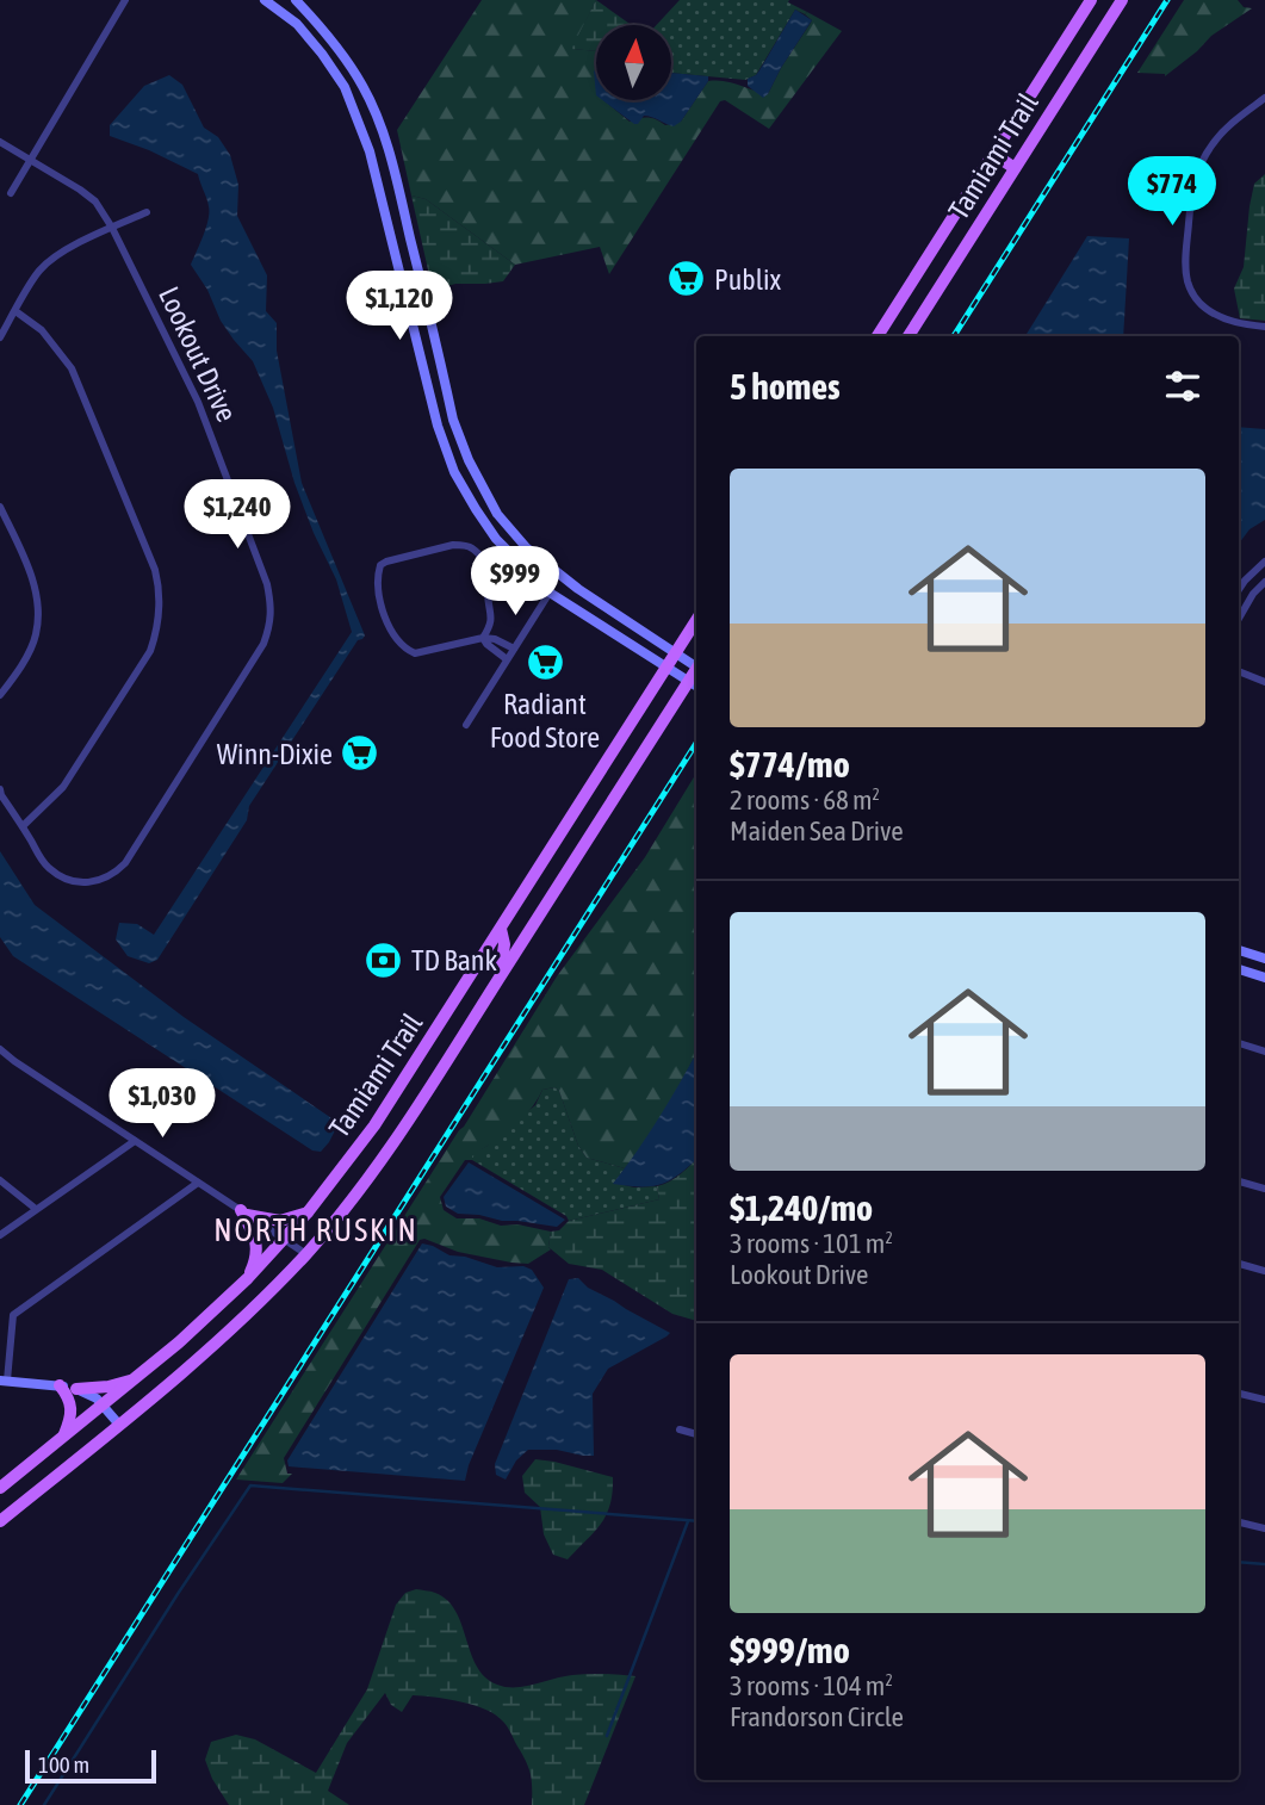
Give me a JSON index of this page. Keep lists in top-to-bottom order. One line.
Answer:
{"streets":{"main road":["Tamiami Trail"],"street":["Lookout Drive"]},"districts":["NORTH RUSKIN"],"places":{"supermarket":["Publix","Radiant Food Store","Winn-Dixie"],"bank":["TD Bank"]},"scale_bar":"100 m","north":"top","page":{"price":["$774","$1,120","$1,240","$999","$1,030"],"heading":"5 homes","list":[{"name":"$774/mo","note":"2 rooms · 68 m² · Maiden Sea Drive"},{"name":"$1,240/mo","note":"3 rooms · 101 m² · Lookout Drive"},{"name":"$999/mo","note":"3 rooms · 104 m² · Frandorson Circle"}],"scale":"100 m"}}
